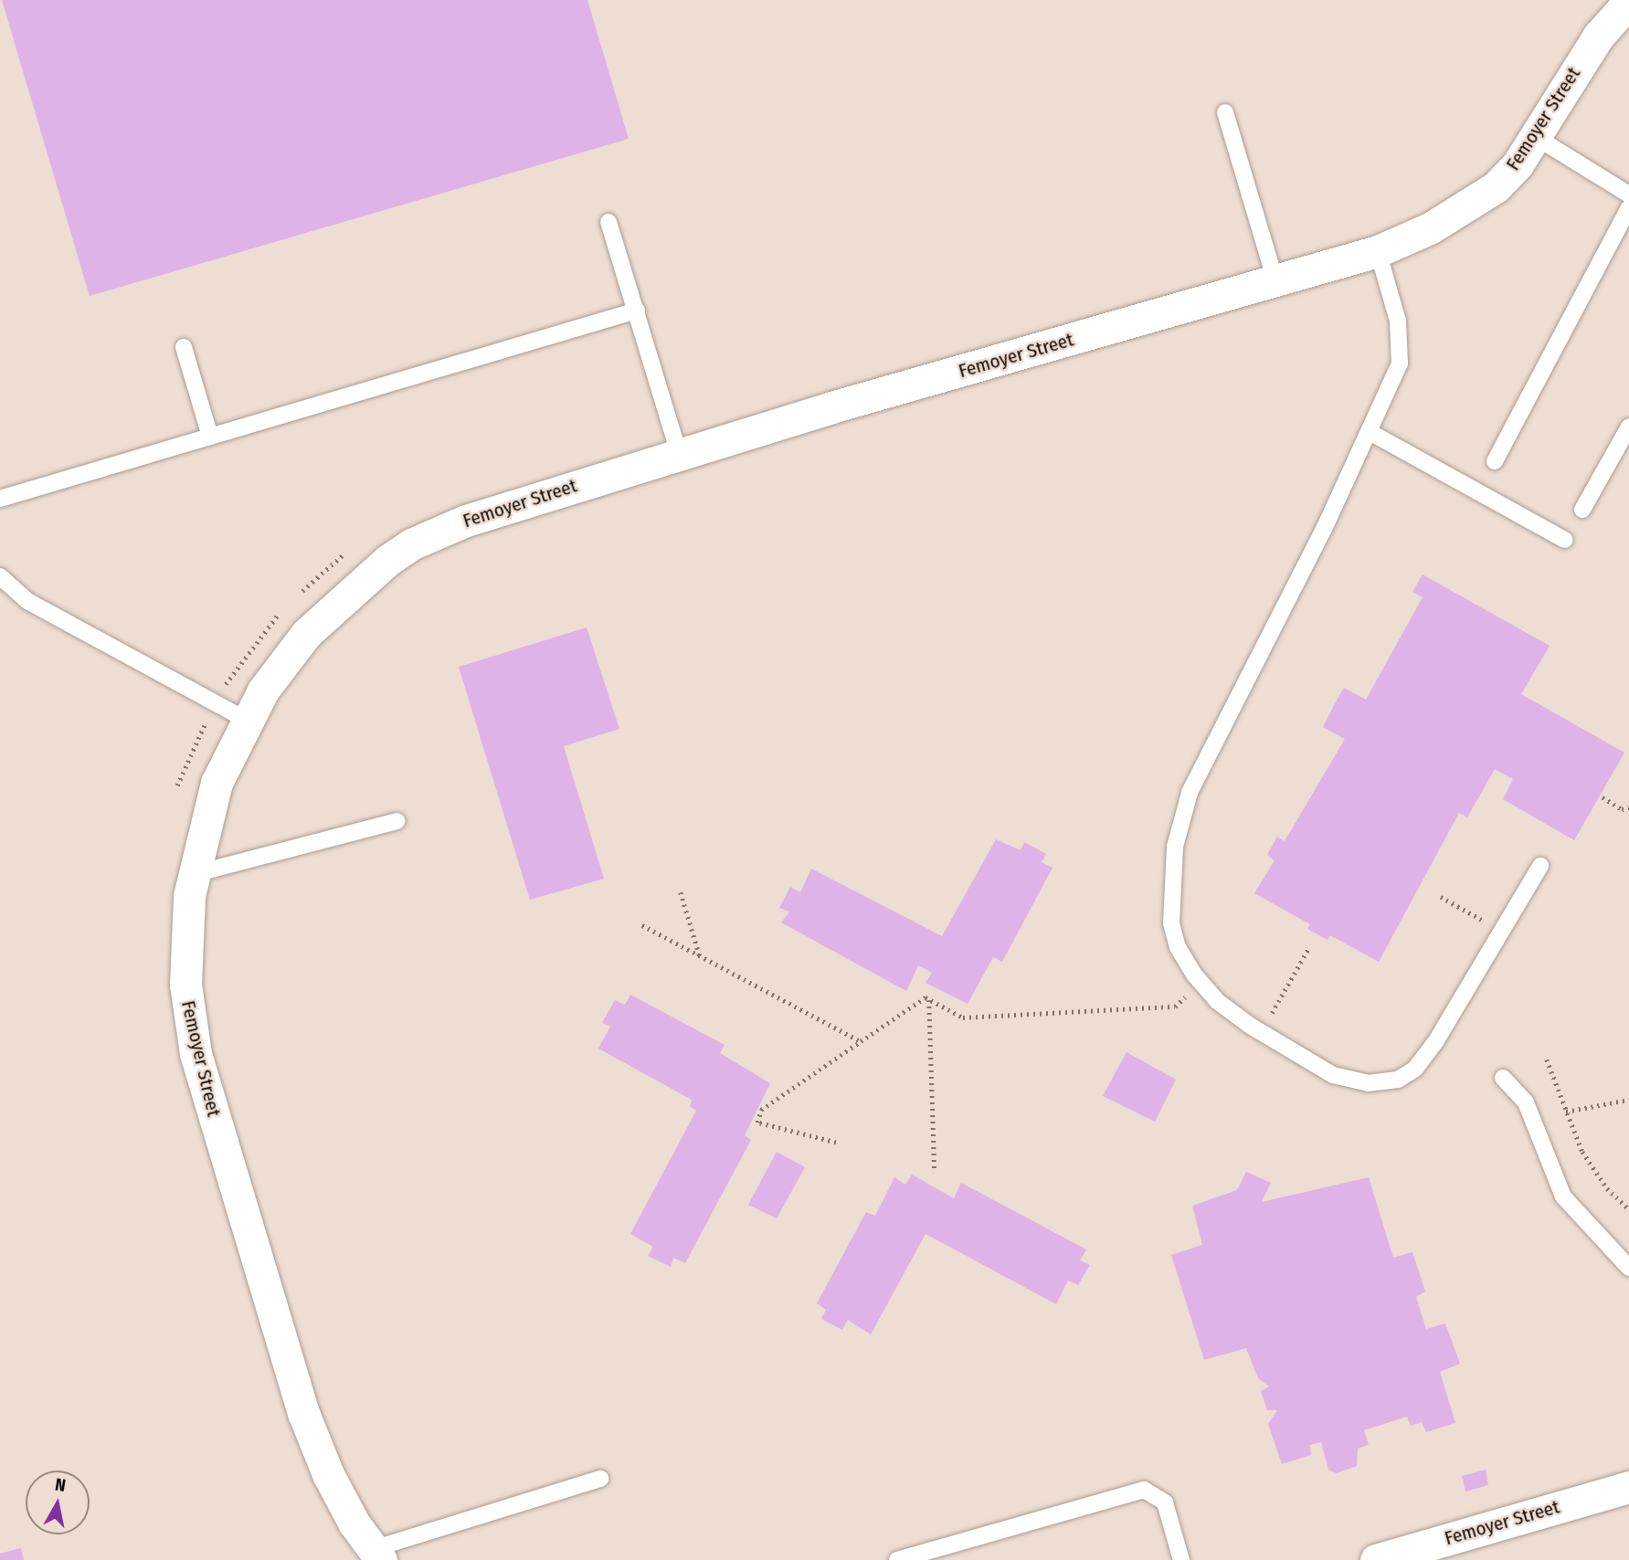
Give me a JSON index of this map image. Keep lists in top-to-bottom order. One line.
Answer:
{"streets":{"street":["Femoyer Street"]},"north":"top"}
